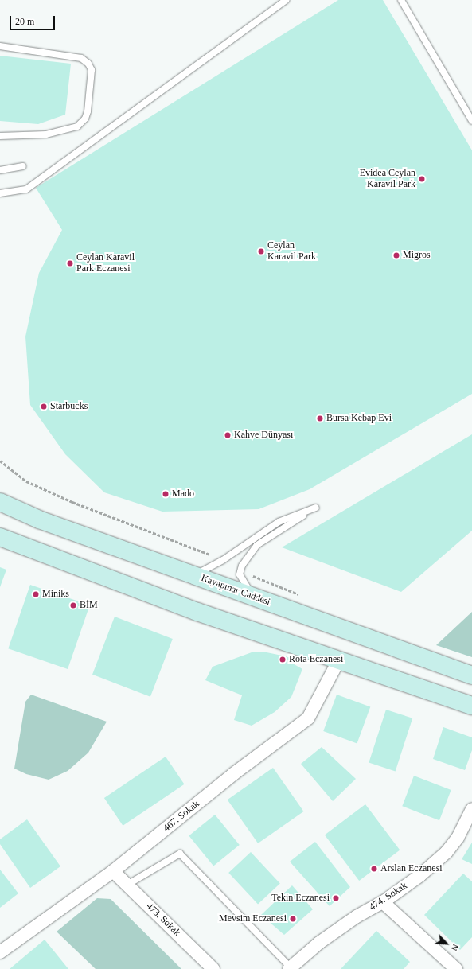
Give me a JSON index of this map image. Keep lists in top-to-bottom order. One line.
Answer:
{"streets":{"main road":["Kayapınar Caddesi"],"street":["467. Sokak","474. Sokak","473. Sokak"]},"crossings":[["467. Sokak","473. Sokak"]],"places":["Evidea Ceylan Karavil Park","Ceylan Karavil Park","Migros","Ceylan Karavil Park Eczanesi","Starbucks","Bursa Kebap Evi","Kahve Dünyası","Mado","Miniks","BİM","Rota Eczanesi","Arslan Eczanesi","Tekin Eczanesi","Mevsim Eczanesi"],"scale_bar":"20 m","north":"bottom right"}
